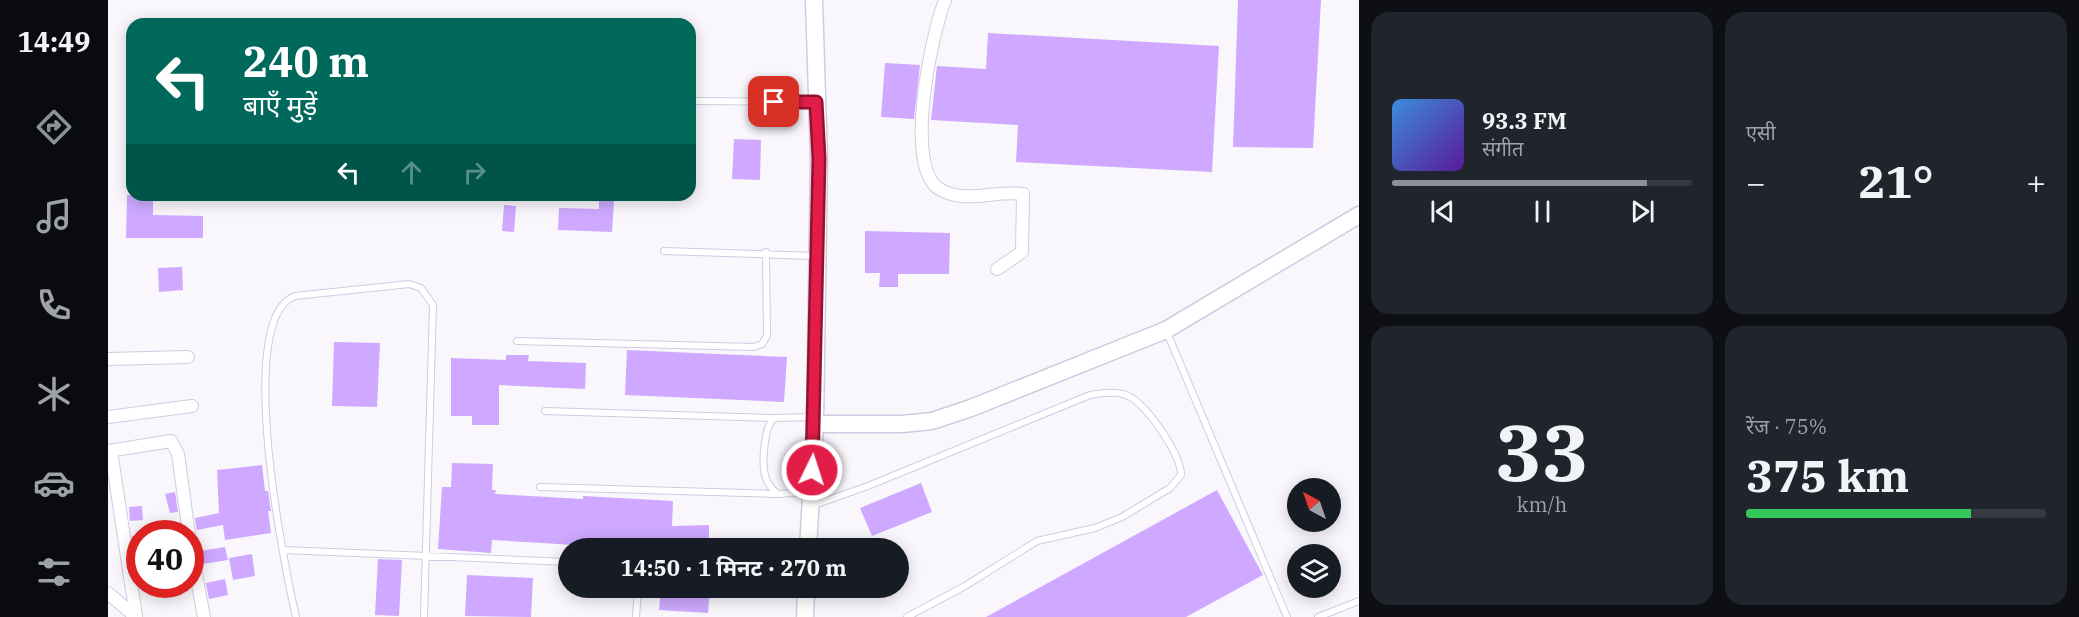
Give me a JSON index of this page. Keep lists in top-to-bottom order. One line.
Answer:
{"north":"top left","page":{"tabs":"14:49","tile":["एसी",["33","km/h"],["रेंज · 75%","375 km"]],"turn":["240 m","बाएँ मुड़ें"],"song":["93.3 FM","संगीत"],"heat":["−","21°","+"],"limit":"40","trip":"14:50 · 1 मिनट · 270 m"}}
